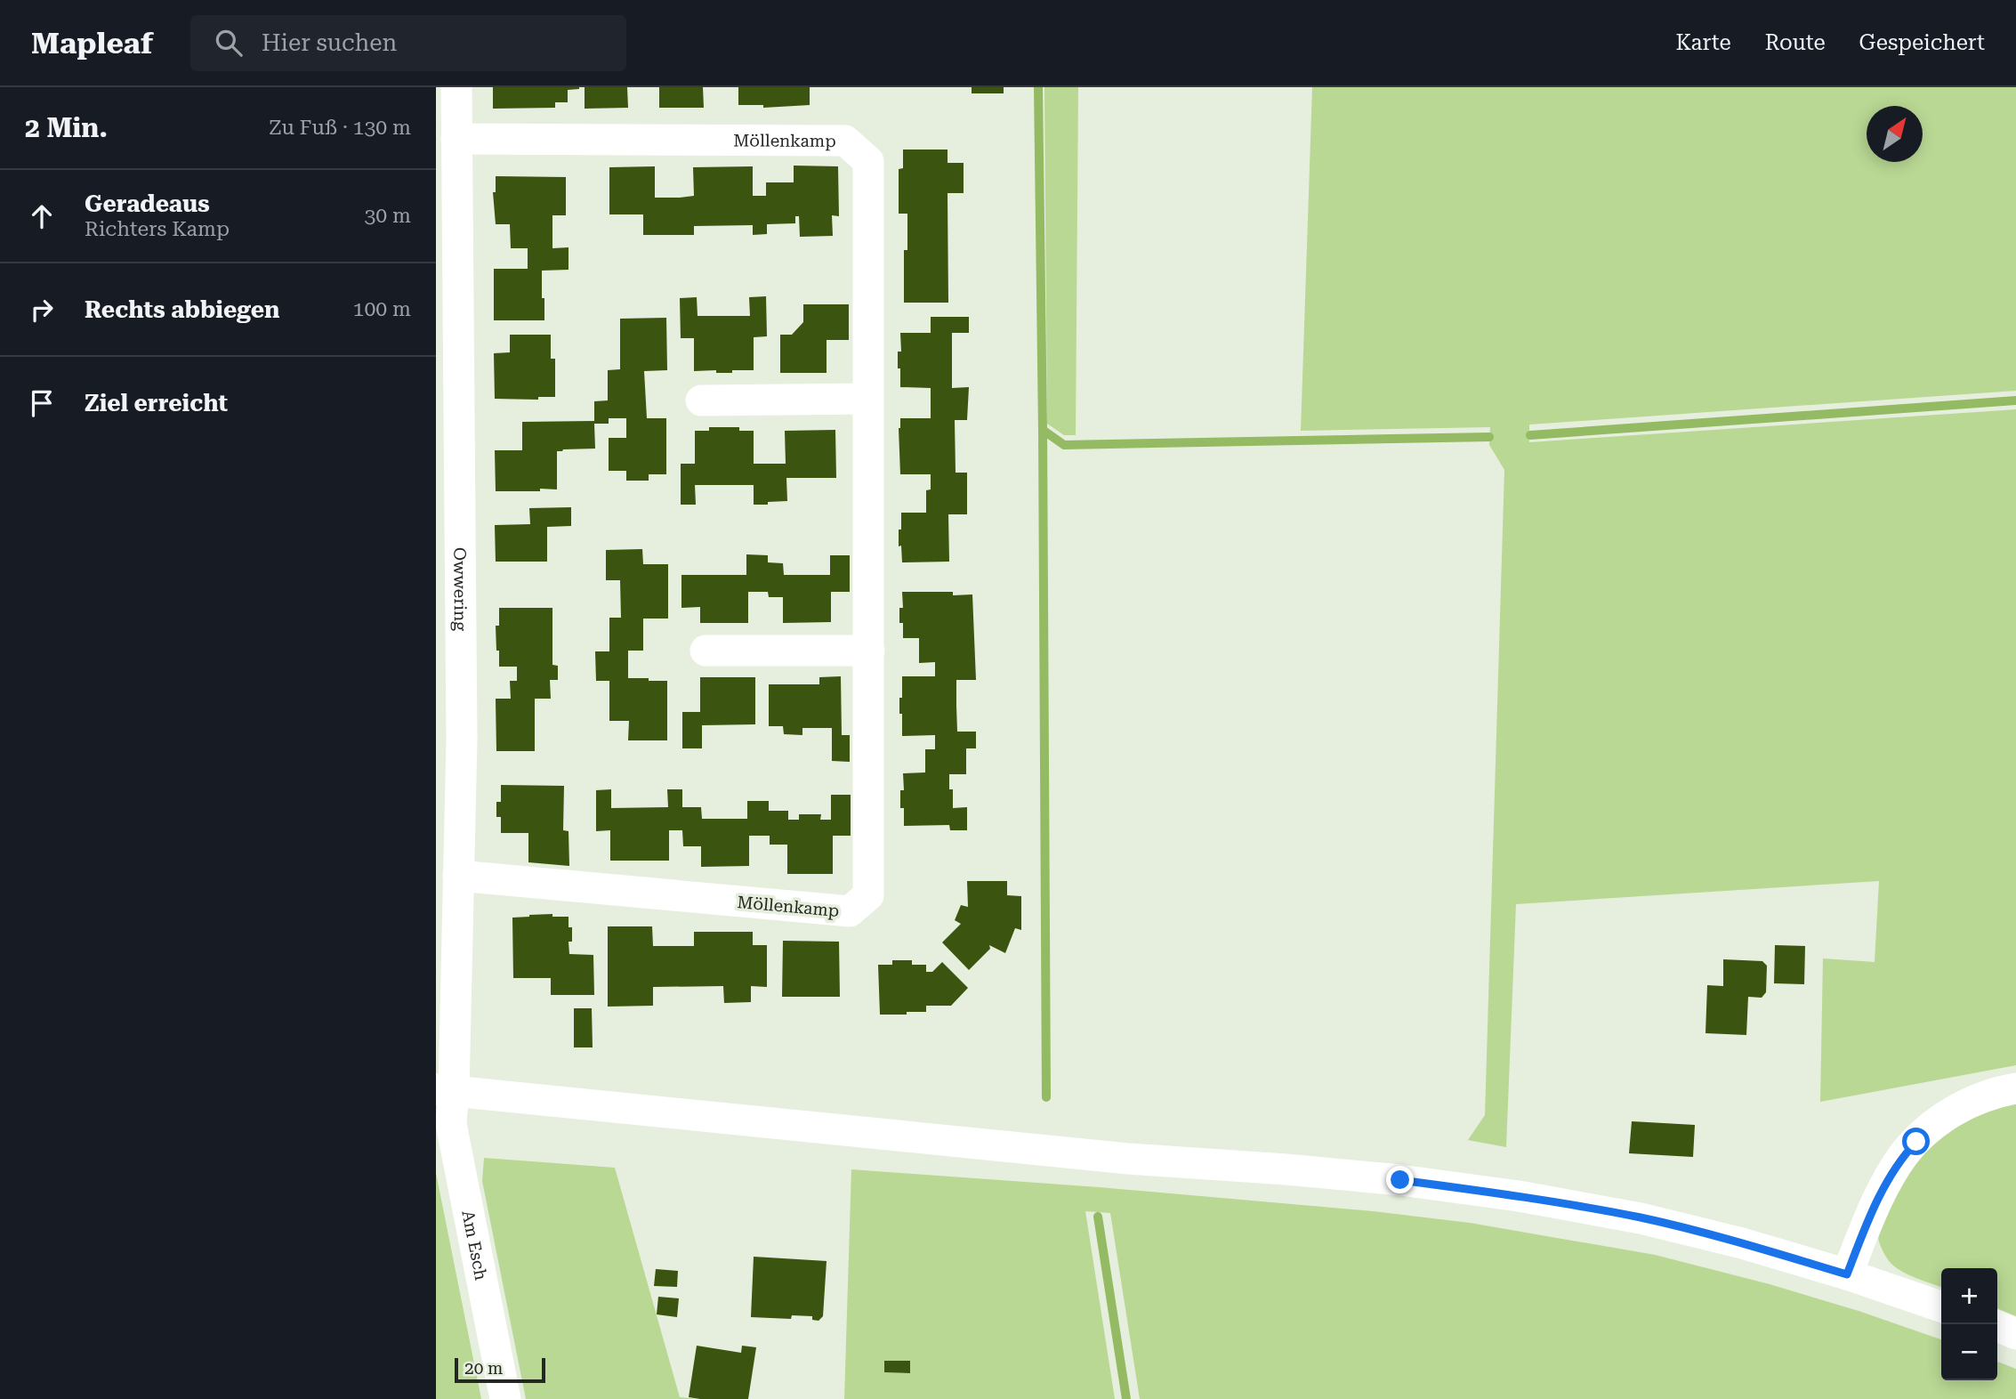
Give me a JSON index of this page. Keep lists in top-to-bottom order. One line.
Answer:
{"streets":{"street":["Möllenkamp","Owwering","Am Esch"]},"crossings":[["Möllenkamp","Owwering"],["Owwering","Am Esch"]],"scale_bar":"20 m","north":"top right","page":{"header":"Mapleaf","search":"Hier suchen","nav":["Karte","Route","Gespeichert"],"heading":["2 Min.","Zu Fuß · 130 m"],"list":[["Geradeaus","Richters Kamp","30 m"],["Rechts abbiegen","100 m"],"Ziel erreicht"],"map_buttons":["+","−"],"scale":"20 m"}}
